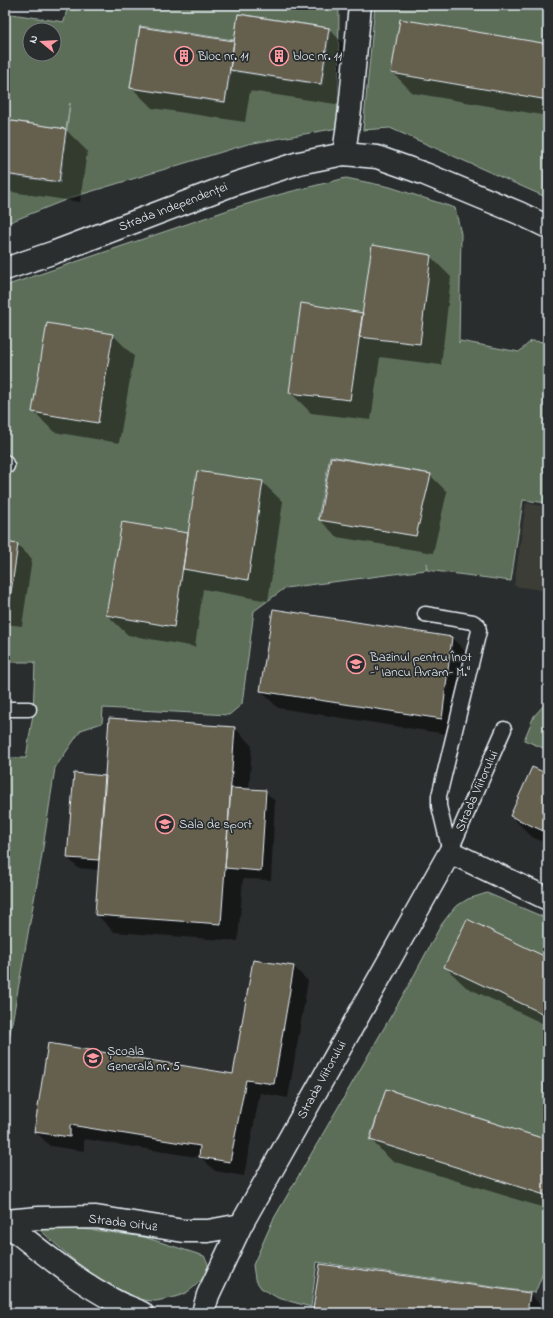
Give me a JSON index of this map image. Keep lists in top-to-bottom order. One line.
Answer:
{"streets":{"street":["Strada Independenței","Strada Viitorului","Strada Oituz"]},"crossings":[["Strada Viitorului","Strada Oituz"]],"places":{"building":["Bloc nr. 11","bloc nr. 11"],"school or university":["Bazinul pentru Înot -\" Iancu Avram- M.\"","Sala de sport","Școala Generală nr. 5"]},"north":"left"}
